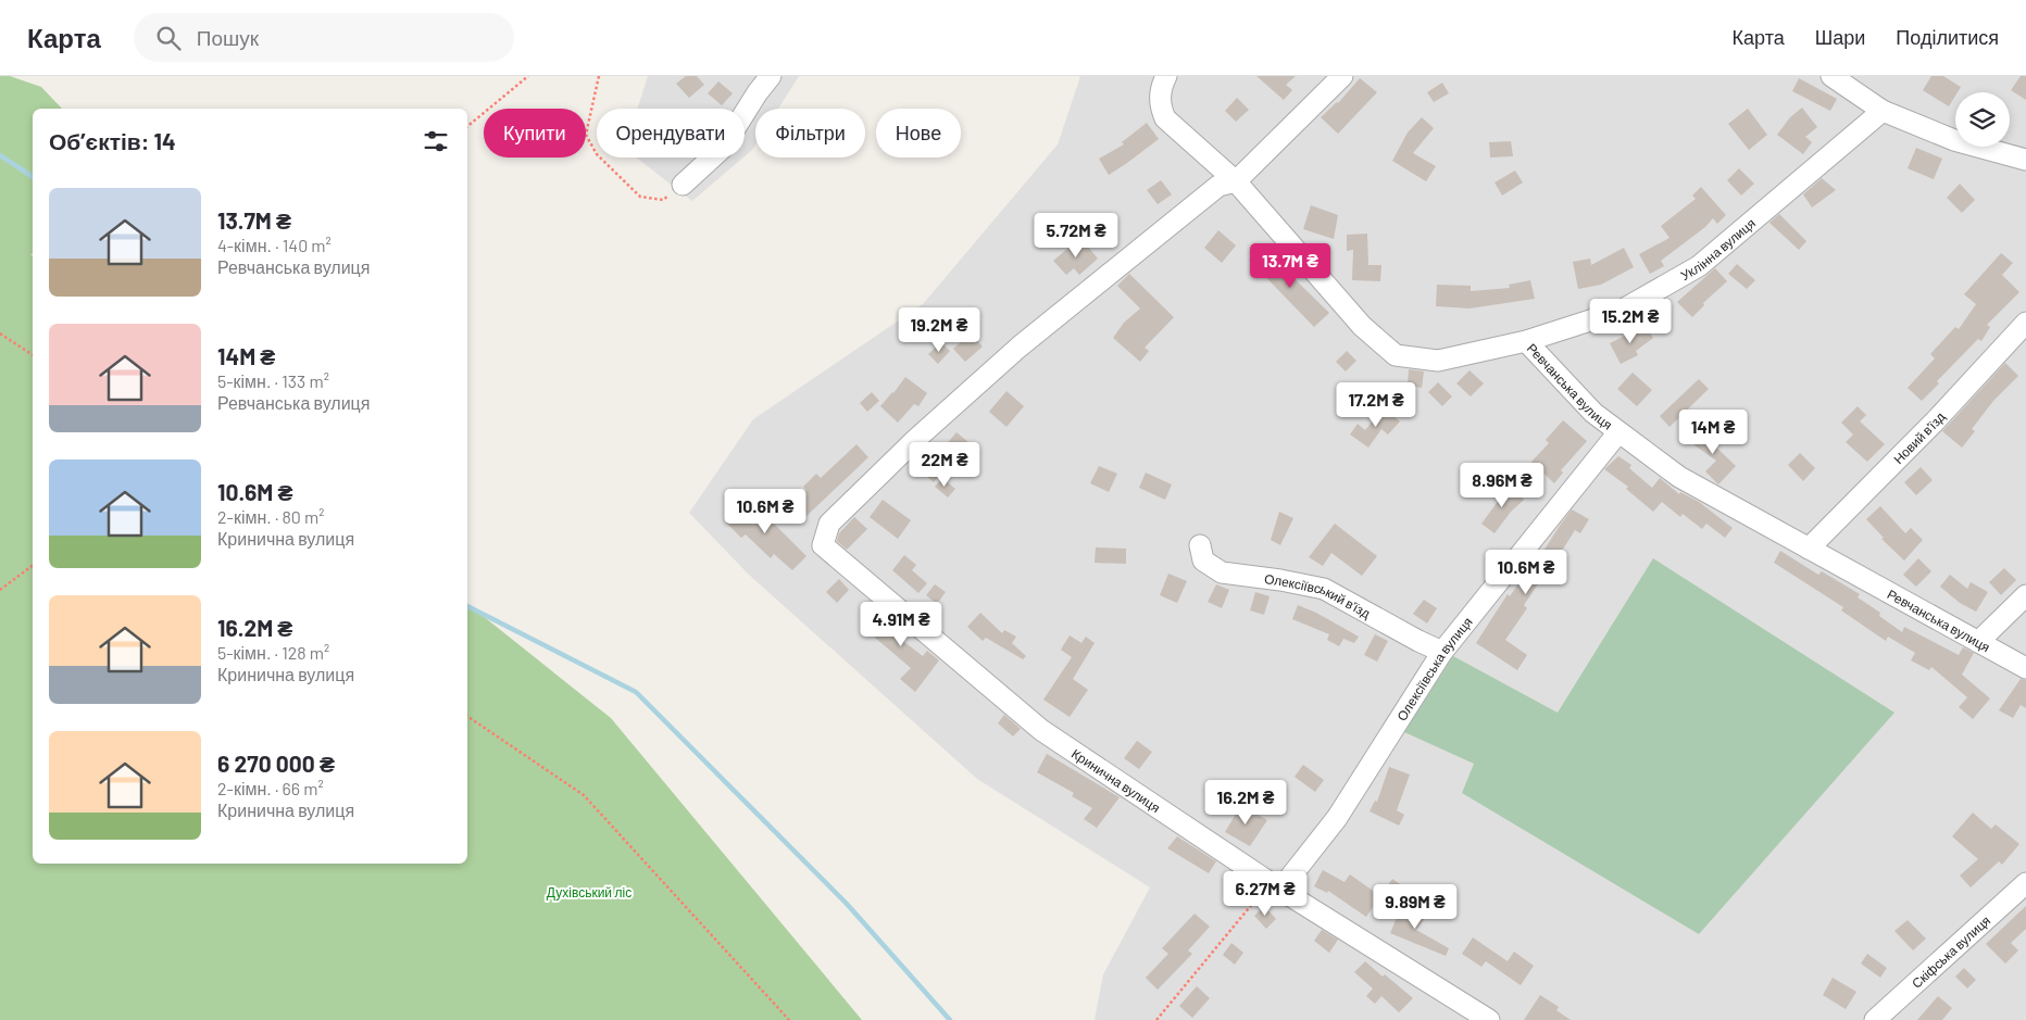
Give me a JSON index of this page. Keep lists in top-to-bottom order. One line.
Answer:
{"streets":{"street":["Уклінна вулиця","Ревчанська вулиця","Новий в'їзд","Олексіївський в'їзд","Олексіївська вулиця","Кринична вулиця","Скіфська вулиця"]},"crossings":[["Уклінна вулиця","Ревчанська вулиця"],["Ревчанська вулиця","Новий в'їзд"],["Ревчанська вулиця","Олексіївська вулиця"],["Ревчанська вулиця","Кринична вулиця"],["Олексіївський в'їзд","Олексіївська вулиця"],["Олексіївська вулиця","Кринична вулиця"]],"parks":["Духівський ліс"],"page":{"header":"Карта","search":"Пошук","nav":["Карта","Шари","Поділитися"],"chip":["Купити","Орендувати","Фільтри","Нове"],"heading":"Об’єктів: 14","list":[{"name":"13.7M ₴","note":"4-кімн. · 140 m² · Ревчанська вулиця"},{"name":"14M ₴","note":"5-кімн. · 133 m² · Ревчанська вулиця"},{"name":"10.6M ₴","note":"2-кімн. · 80 m² · Кринична вулиця"},{"name":"16.2M ₴","note":"5-кімн. · 128 m² · Кринична вулиця"},{"name":"6 270 000 ₴","note":"2-кімн. · 66 m² · Кринична вулиця"}],"price":["5.72M ₴","13.7M ₴","15.2M ₴","19.2M ₴","17.2M ₴","14M ₴","22M ₴","8.96M ₴","10.6M ₴","10.6M ₴","4.91M ₴","16.2M ₴","6.27M ₴","9.89M ₴"]}}
